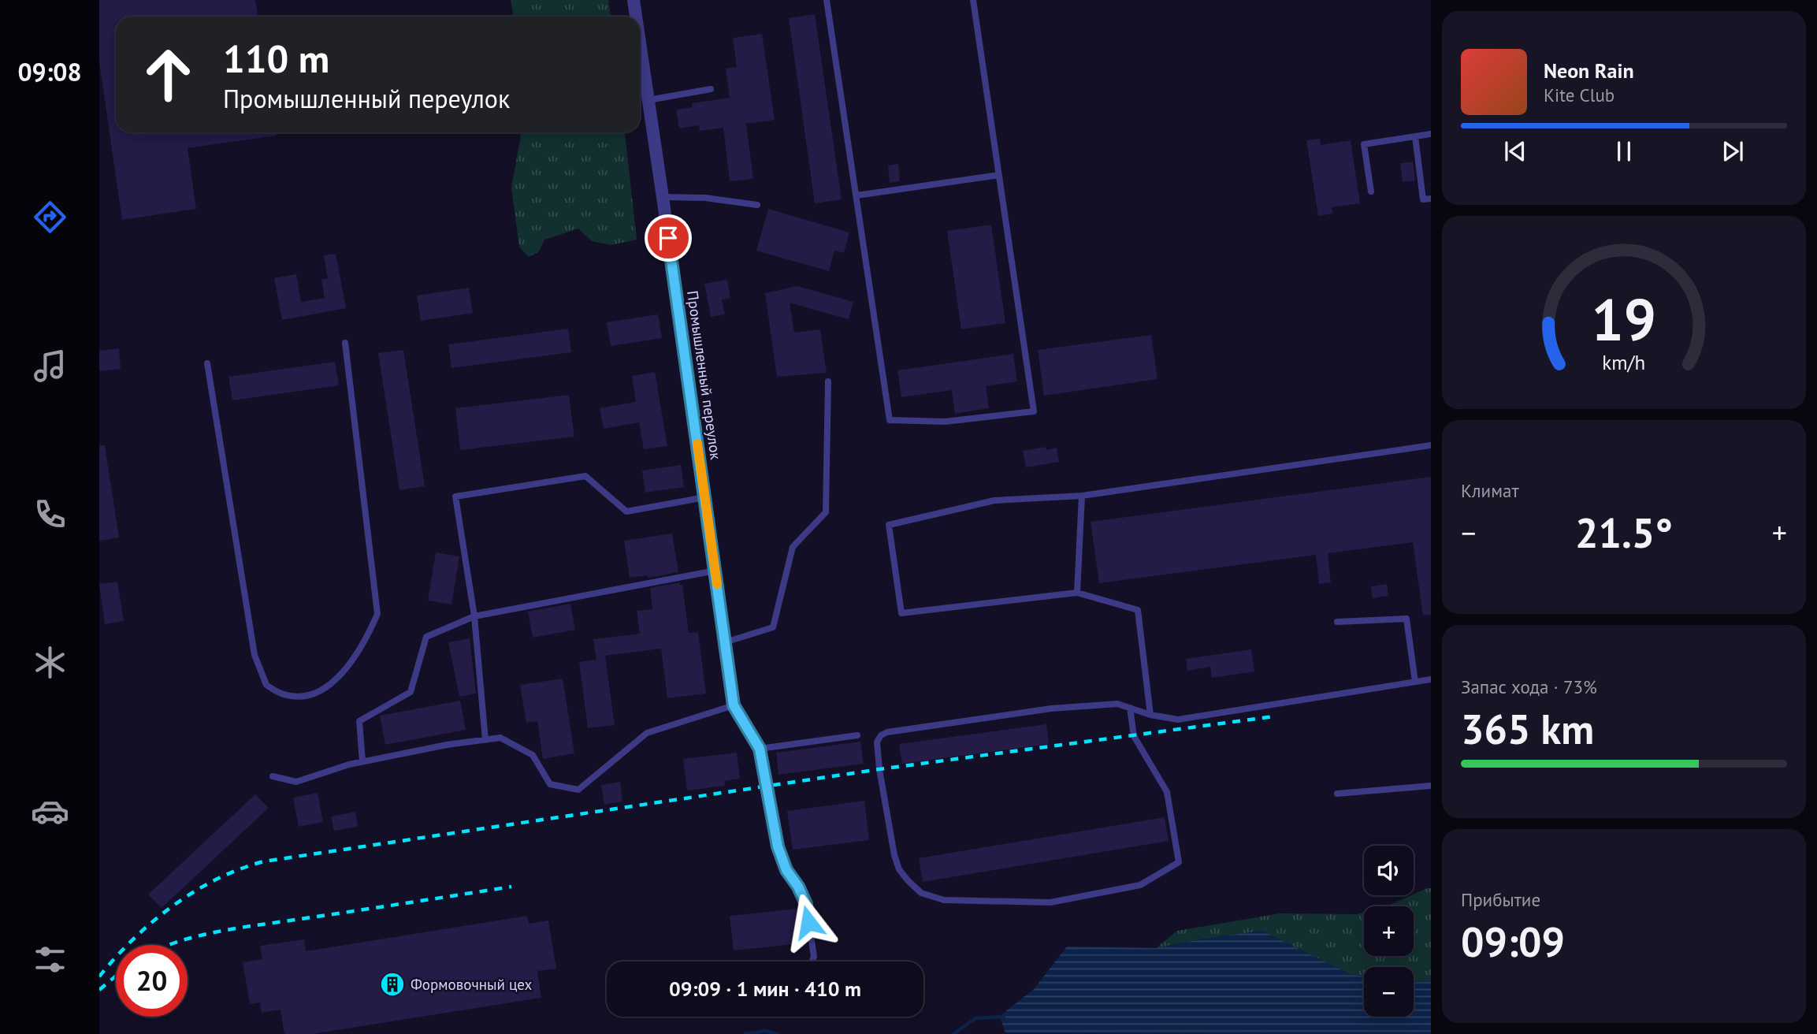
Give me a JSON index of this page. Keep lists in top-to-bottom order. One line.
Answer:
{"streets":{"street":["Промышленный переулок"]},"places":{"building":["Формовочный цех"]},"page":{"tabs":"09:08","turn":["110 m","Промышленный переулок"],"song":["Neon Rain","Kite Club"],"tile":["Климат",["Запас хода · 73%","365 km"],["Прибытие","09:09"]],"heat":["−","21.5°","+"],"map_buttons":["+","−"],"limit":"20","trip":"09:09 · 1 мин · 410 m","gauge":["19","km/h"]}}
